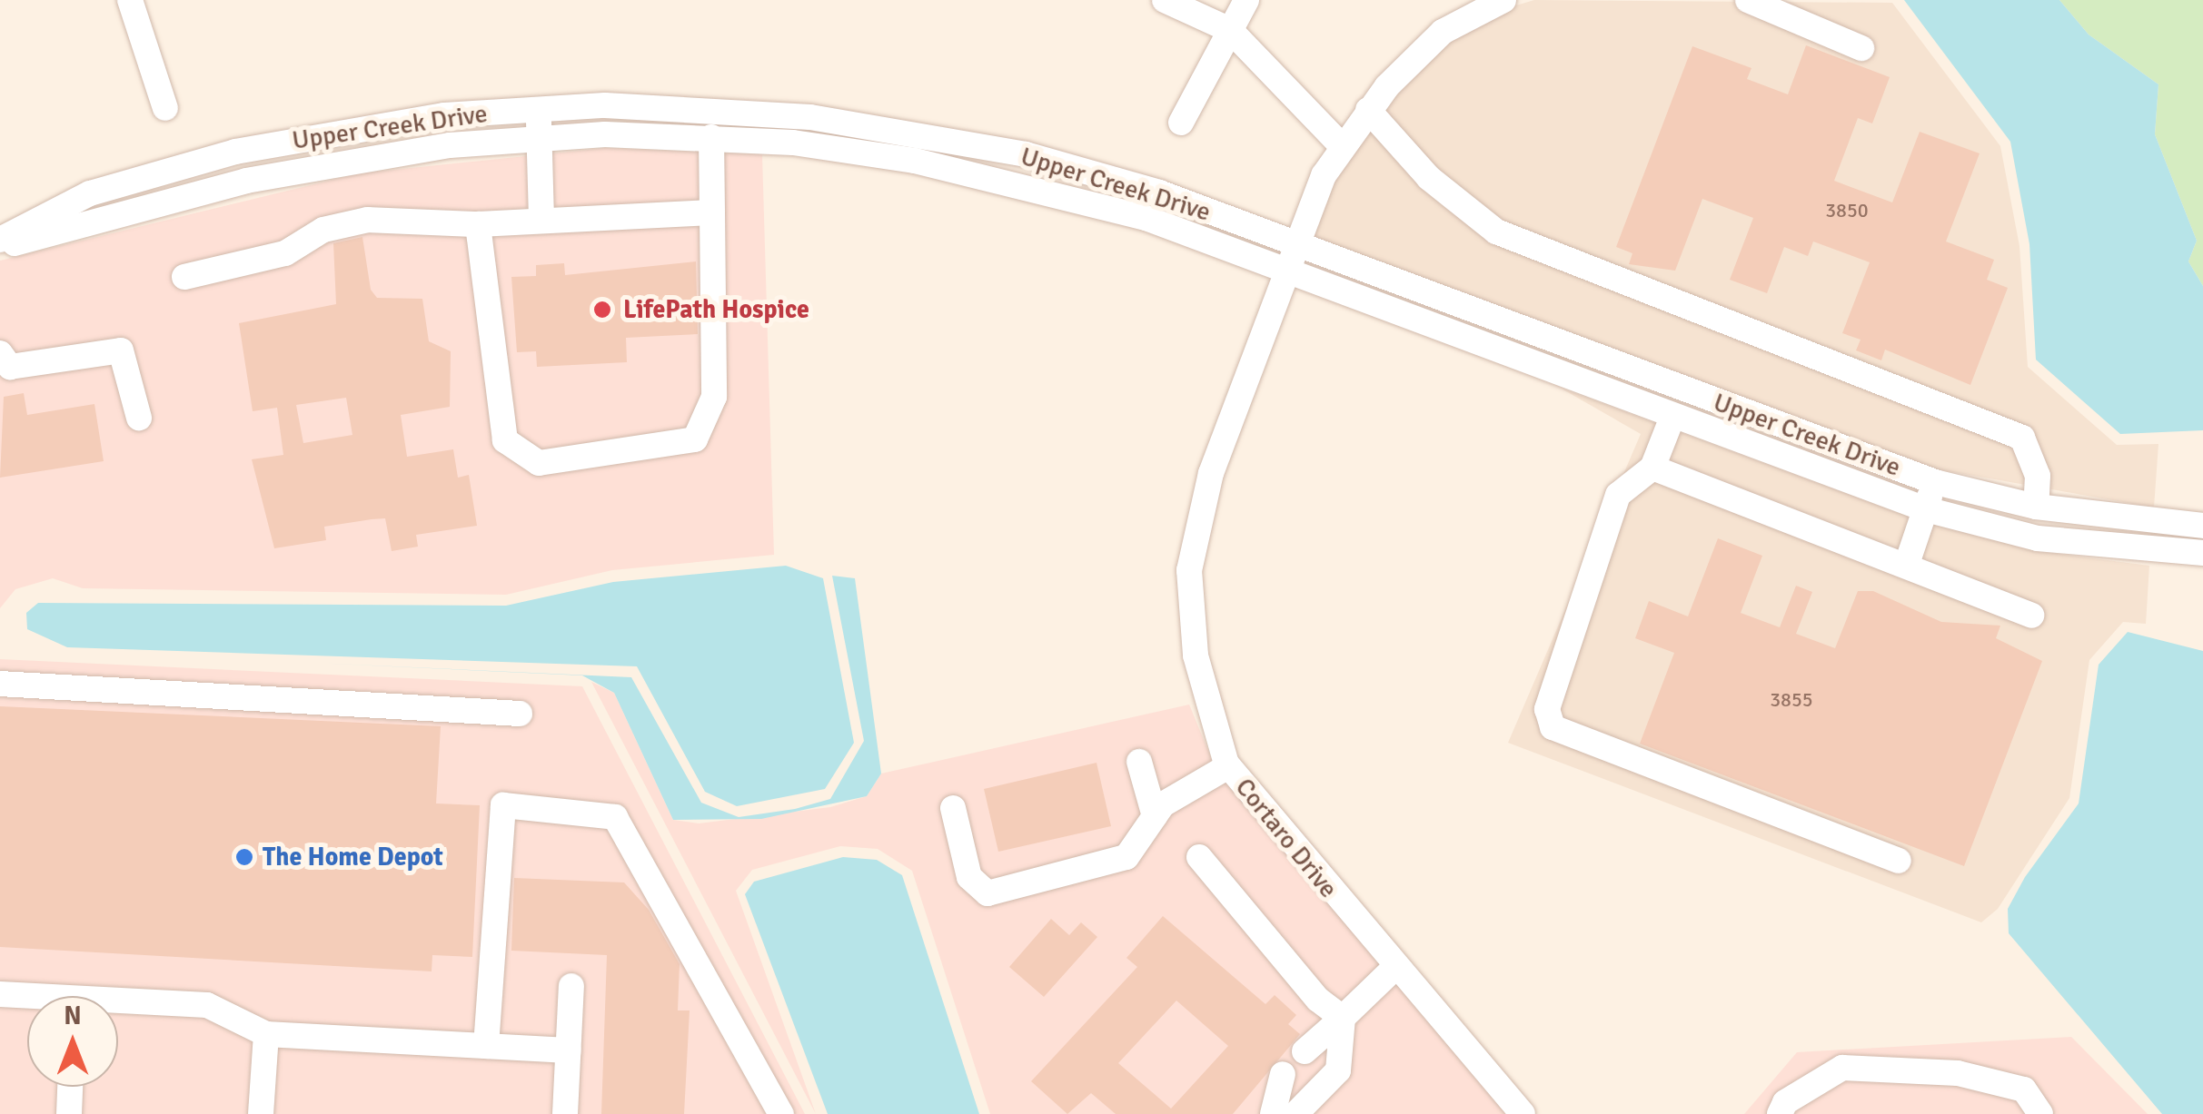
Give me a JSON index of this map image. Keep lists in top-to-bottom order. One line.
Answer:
{"streets":{"street":["Upper Creek Drive","Cortaro Drive"]},"crossings":[["Upper Creek Drive","Cortaro Drive"]],"places":["LifePath Hospice","The Home Depot"],"house_numbers":["3850","3855"],"north":"top"}
